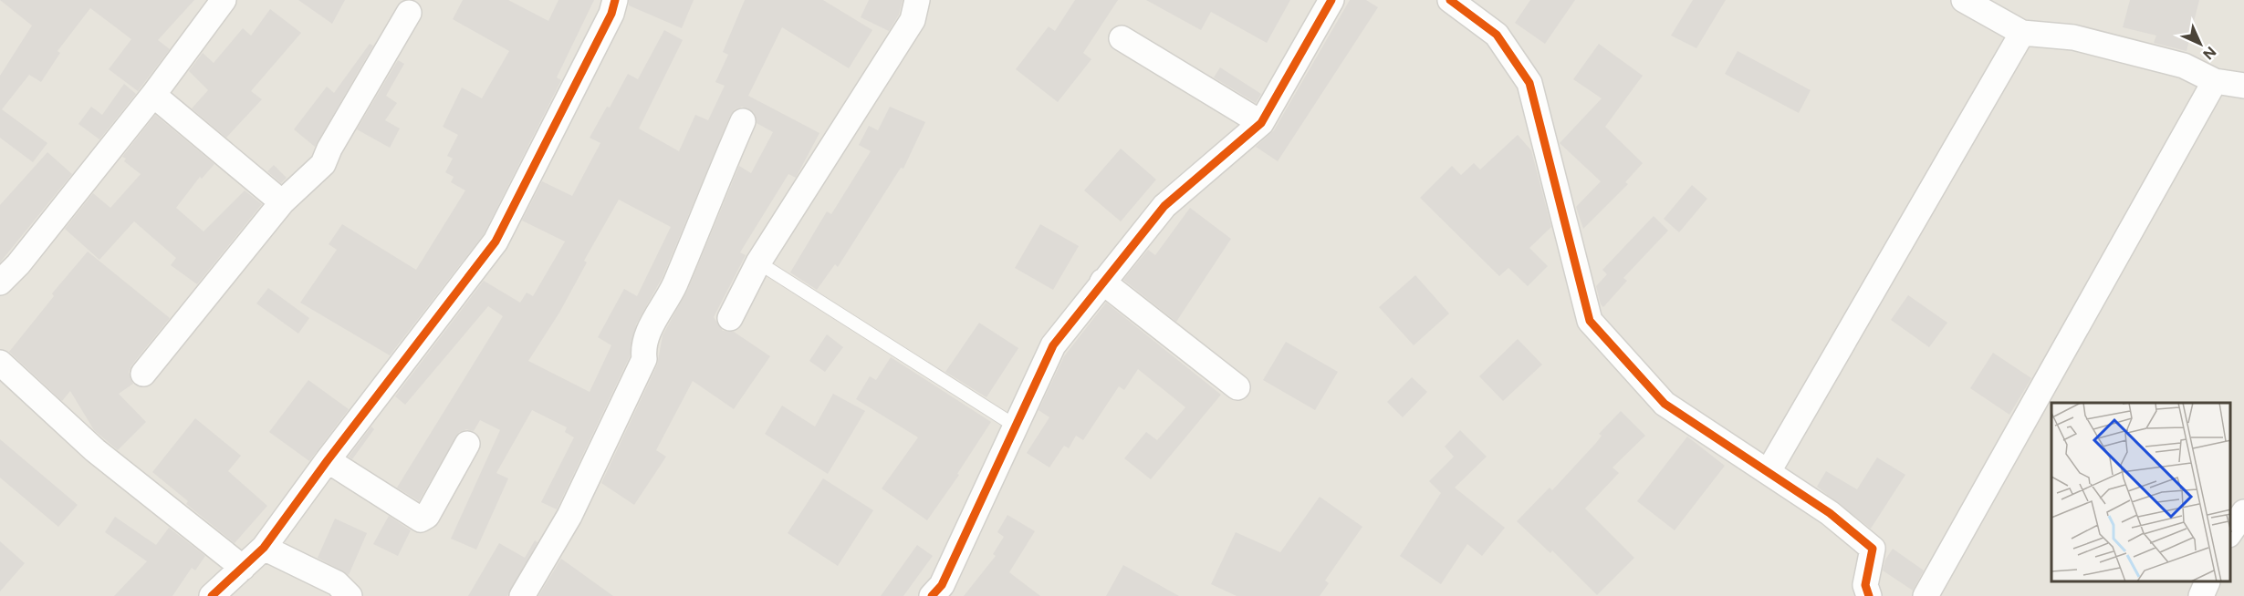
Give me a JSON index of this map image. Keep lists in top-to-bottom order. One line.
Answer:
{"north":"bottom right"}
